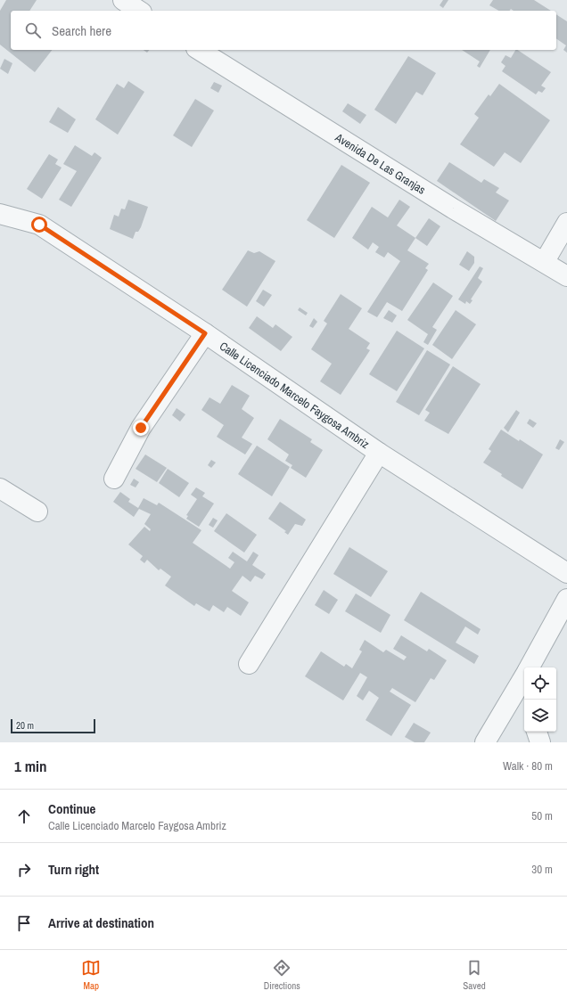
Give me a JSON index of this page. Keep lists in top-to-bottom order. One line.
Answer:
{"streets":{"street":["Avenida De Las Granjas","Calle Licenciado Marcelo Faygosa Ambriz"]},"scale_bar":"20 m","page":{"search":"Search here","scale":"20 m","heading":["1 min","Walk · 80 m"],"list":[["Continue","Calle Licenciado Marcelo Faygosa Ambriz","50 m"],["Turn right","30 m"],"Arrive at destination"],"nav":["Map","Directions","Saved"]}}
